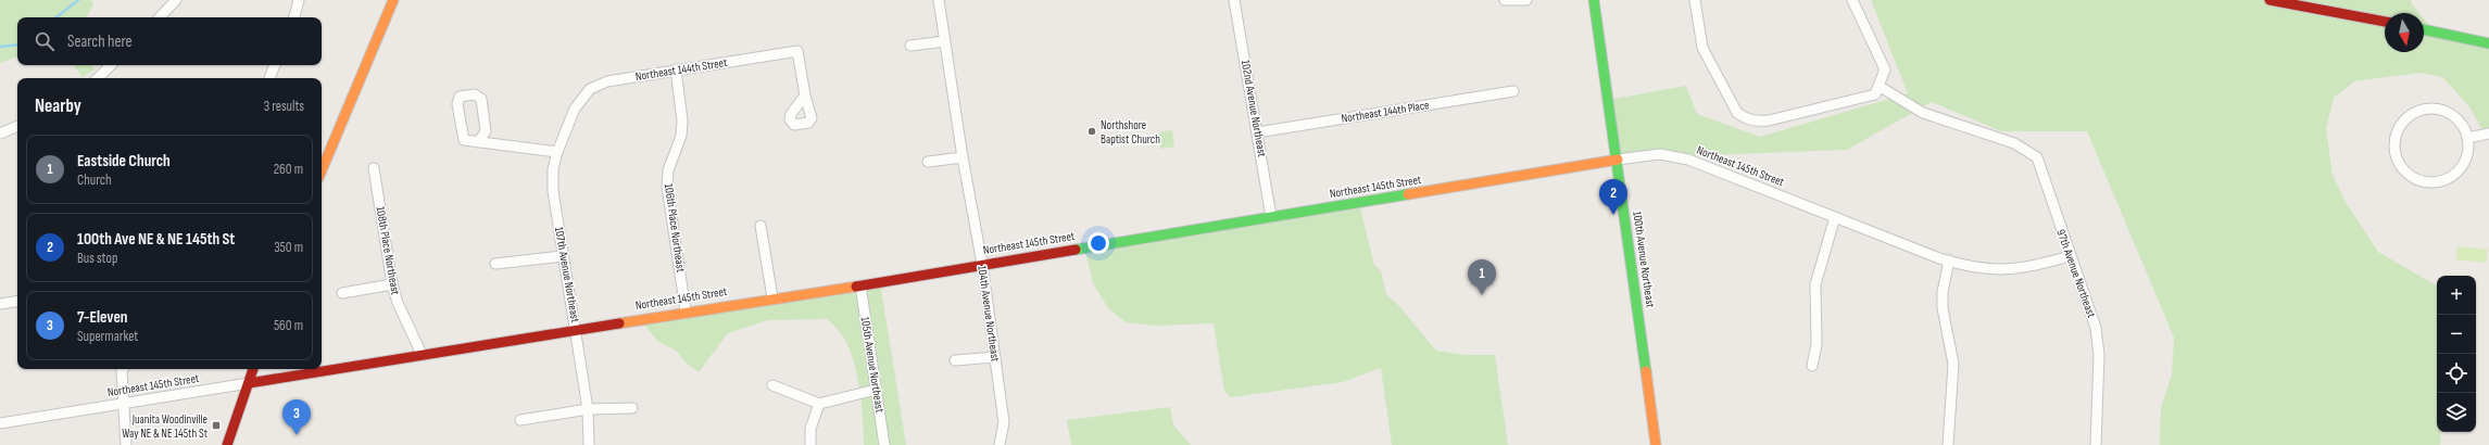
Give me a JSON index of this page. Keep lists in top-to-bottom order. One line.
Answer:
{"streets":{"street":["Northeast 144th Street","102nd Avenue Northeast","Northeast 144th Place","Northeast 145th Street","106th Place Northeast","108th Place Northeast","100th Avenue Northeast","97th Avenue Northeast","107th Avenue Northeast","104th Avenue Northeast","105th Avenue Northeast"]},"crossings":[["Northeast 144th Street","106th Place Northeast"],["Northeast 144th Street","107th Avenue Northeast"],["102nd Avenue Northeast","Northeast 144th Place"],["102nd Avenue Northeast","Northeast 145th Street"],["Northeast 145th Street","106th Place Northeast"],["Northeast 145th Street","108th Place Northeast"],["Northeast 145th Street","100th Avenue Northeast"],["Northeast 145th Street","97th Avenue Northeast"],["Northeast 145th Street","107th Avenue Northeast"],["Northeast 145th Street","104th Avenue Northeast"],["Northeast 145th Street","105th Avenue Northeast"]],"places":{"other":["Northshore Baptist Church"],"transit":["Juanita Woodinville Way NE & NE 145th St"]},"north":"bottom","page":{"search":"Search here","heading":["Nearby","3 results"],"list":[{"mark":"1","name":"Eastside Church","note":"Church","value":"260 m"},{"mark":"2","name":"100th Ave NE & NE 145th St","note":"Bus stop","value":"350 m"},{"mark":"3","name":"7-Eleven","note":"Supermarket","value":"560 m"}],"pins":["2","1","3"],"map_buttons":["+","−"]}}
